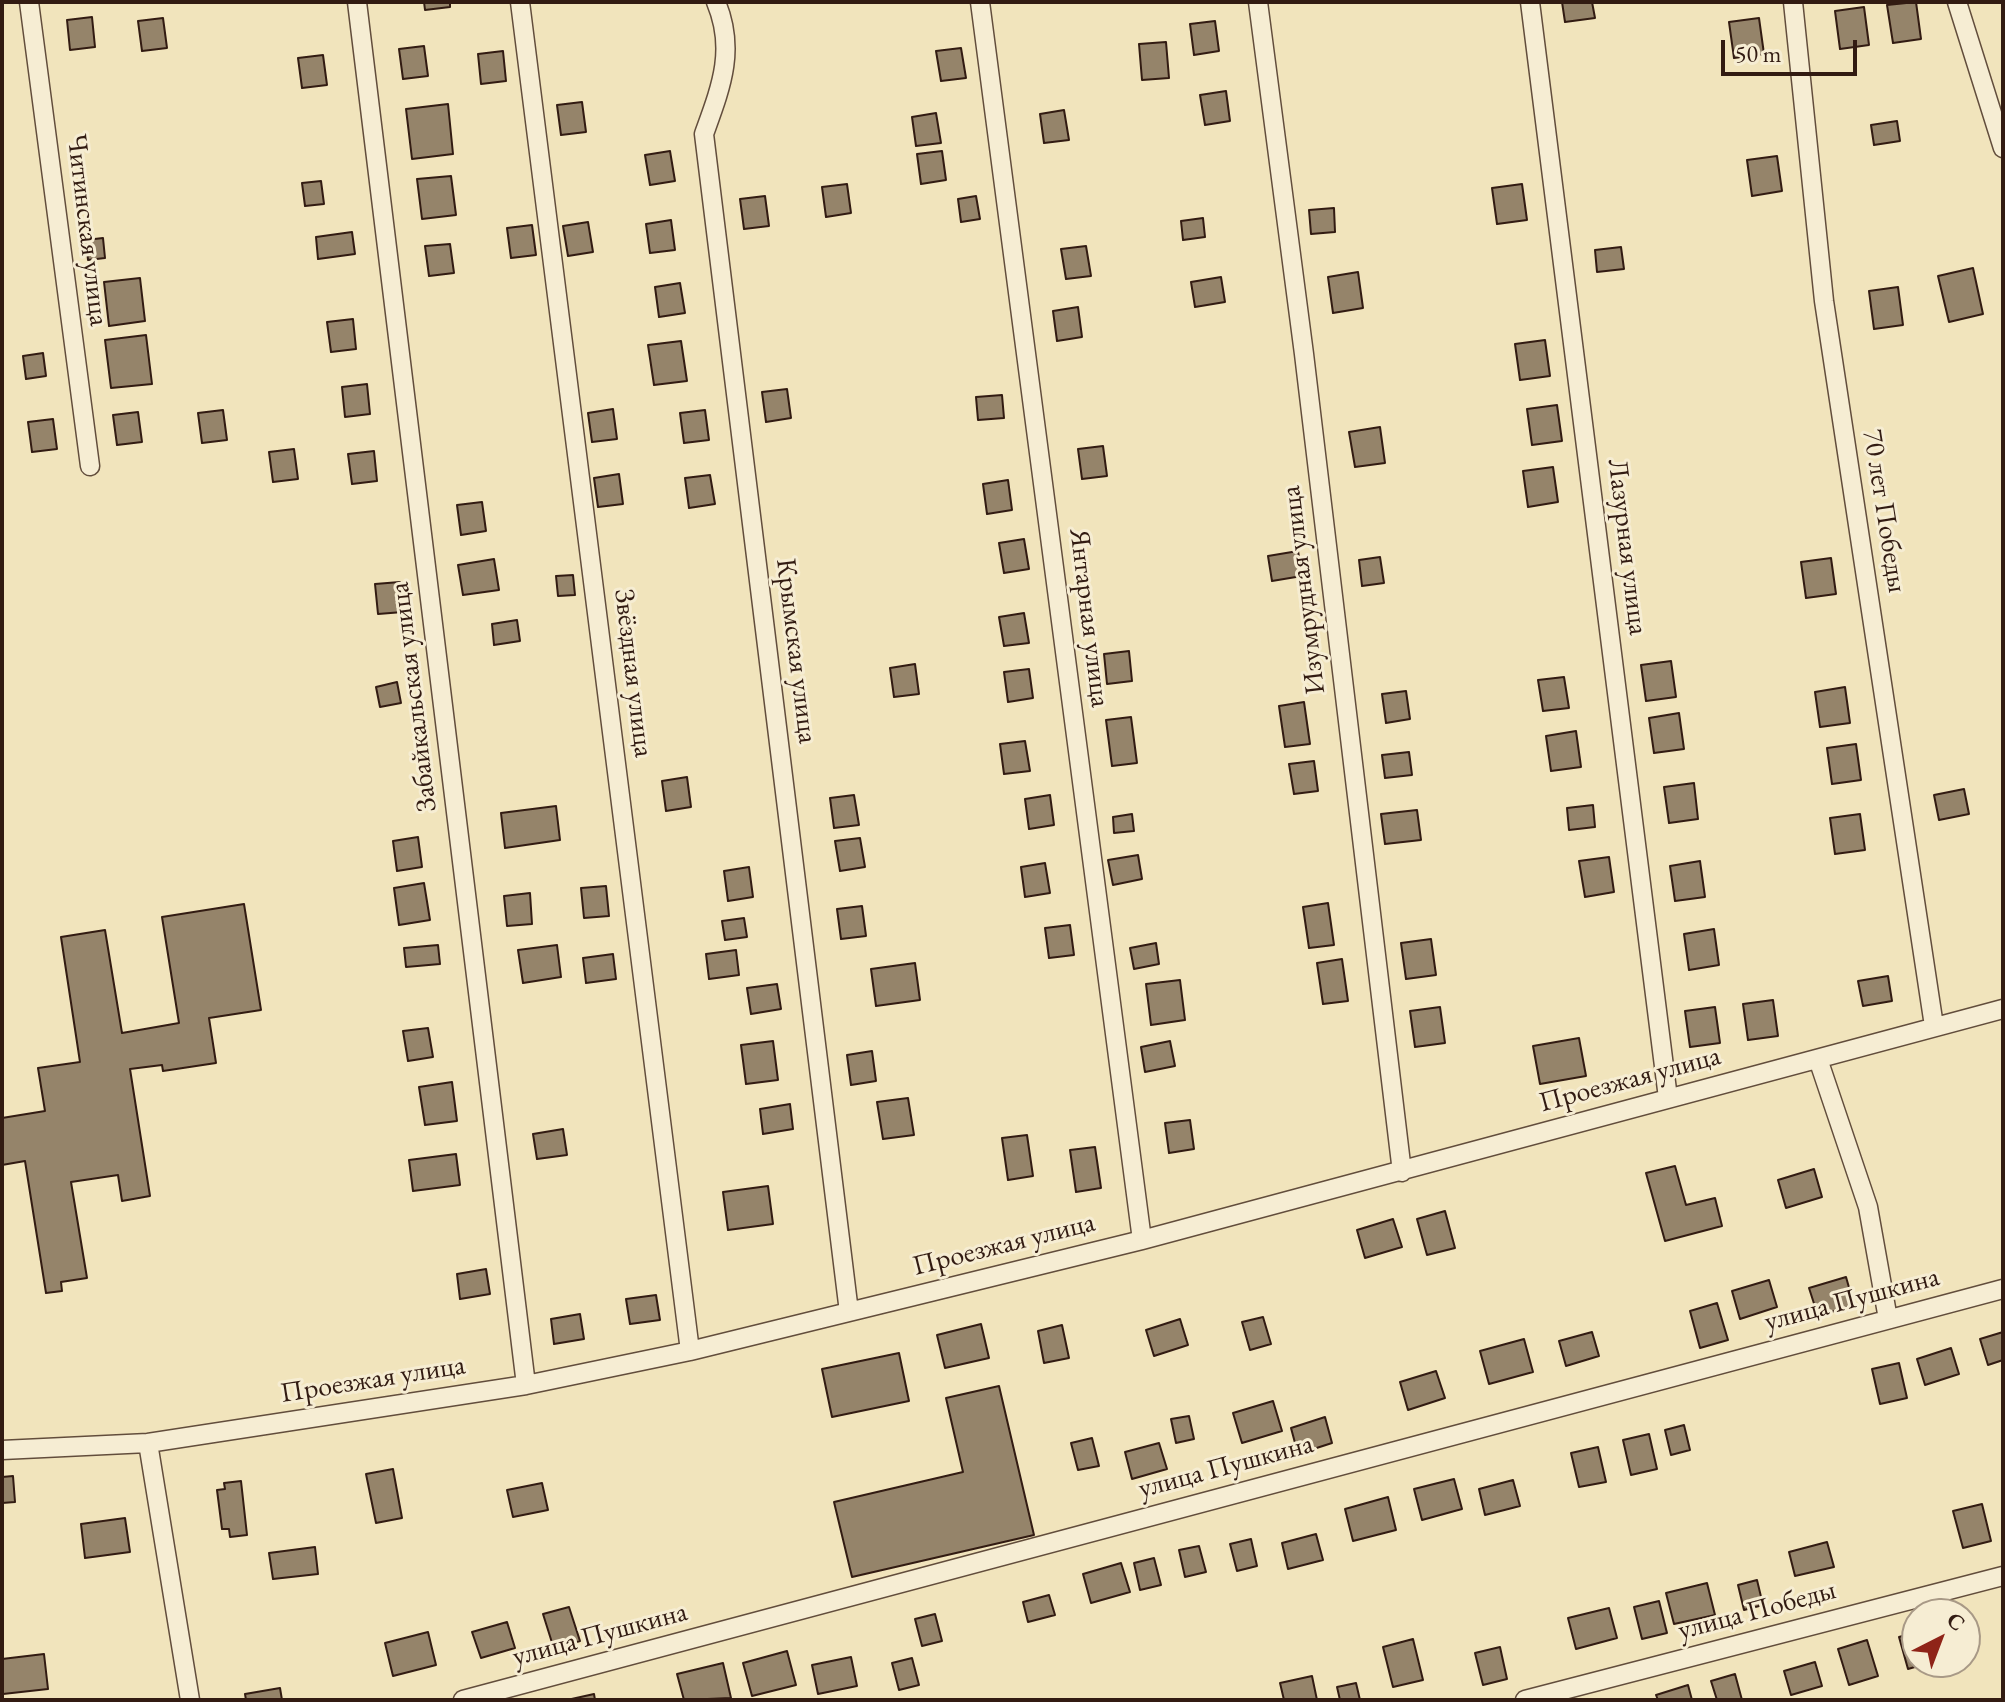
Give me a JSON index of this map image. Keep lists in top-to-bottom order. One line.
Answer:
{"streets":{"street":["Читинская улица","70 лет Победы","Лазурная улица","Изумрудная улица","Янтарная улица","Крымская улица","Звёздная улица","Забайкальская улица","Проезжая улица","улица Пушкина","улица Победы"]},"crossings":[["70 лет Победы","Проезжая улица"],["Лазурная улица","Проезжая улица"],["Изумрудная улица","Проезжая улица"],["Янтарная улица","Проезжая улица"],["Крымская улица","Проезжая улица"],["Звёздная улица","Проезжая улица"],["Забайкальская улица","Проезжая улица"]],"scale_bar":"50 m","north":"top right"}
